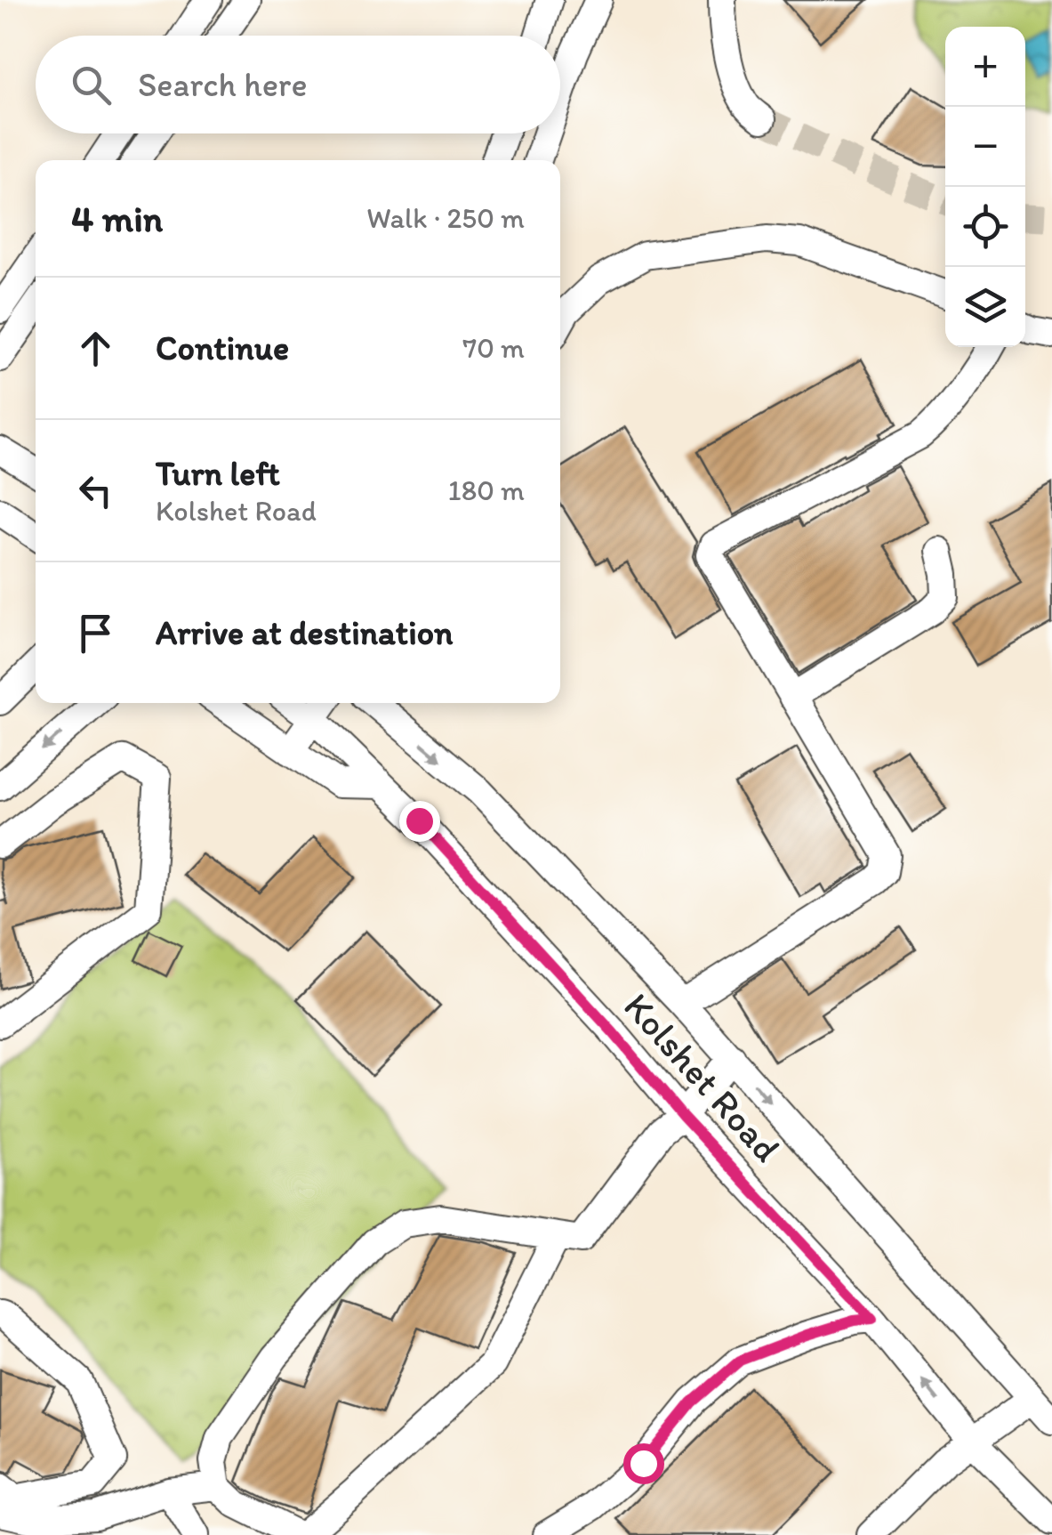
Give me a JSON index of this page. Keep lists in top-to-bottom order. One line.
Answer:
{"streets":{"street":["Kolshet Road"]},"page":{"map_buttons":["+","−"],"search":"Search here","heading":["4 min","Walk · 250 m"],"list":[["Continue","70 m"],["Turn left","Kolshet Road","180 m"],"Arrive at destination"]}}
